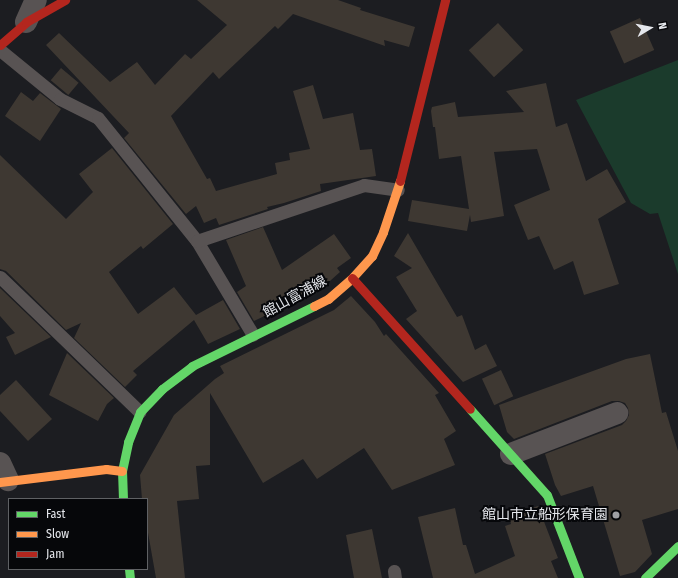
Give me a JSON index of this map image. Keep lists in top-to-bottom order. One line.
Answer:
{"streets":{"main road":["館山富浦線"]},"places":["館山市立船形保育園"],"legend":["Fast","Slow","Jam"],"north":"right"}
